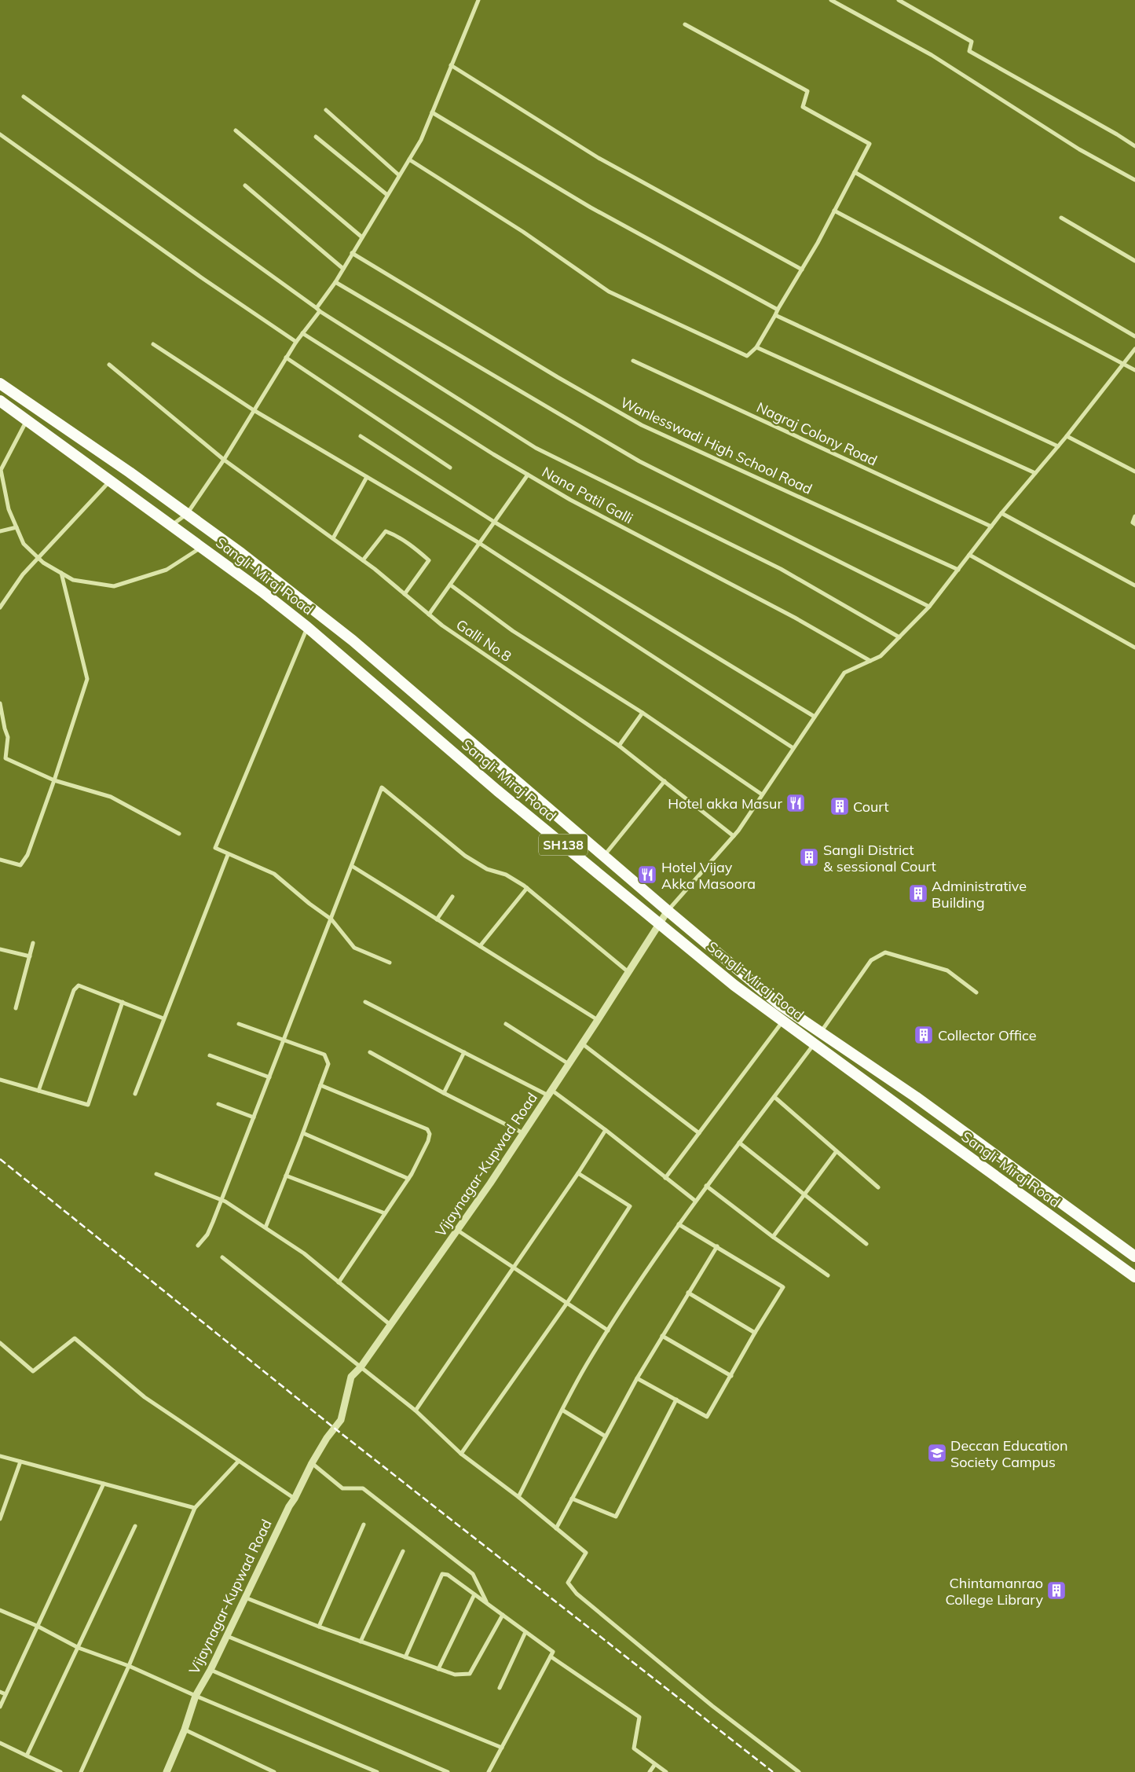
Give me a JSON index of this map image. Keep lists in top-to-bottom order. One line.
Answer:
{"streets":{"highway":["Sangli-Miraj Road","SH138"],"street":["Nagraj Colony Road","Wanlesswadi High School Road","Nana Patil Galli","Galli No.8","Vijaynagar-Kupwad Road"]},"crossings":[["Sangli-Miraj Road","Vijaynagar-Kupwad Road"]],"places":{"restaurant":["Hotel akka Masur","Hotel Vijay Akka Masoora"],"building":["Court","Sangli District & sessional Court","Administrative Building","Collector Office","Chintamanrao College Library"],"school or university":["Deccan Education Society Campus"]}}
